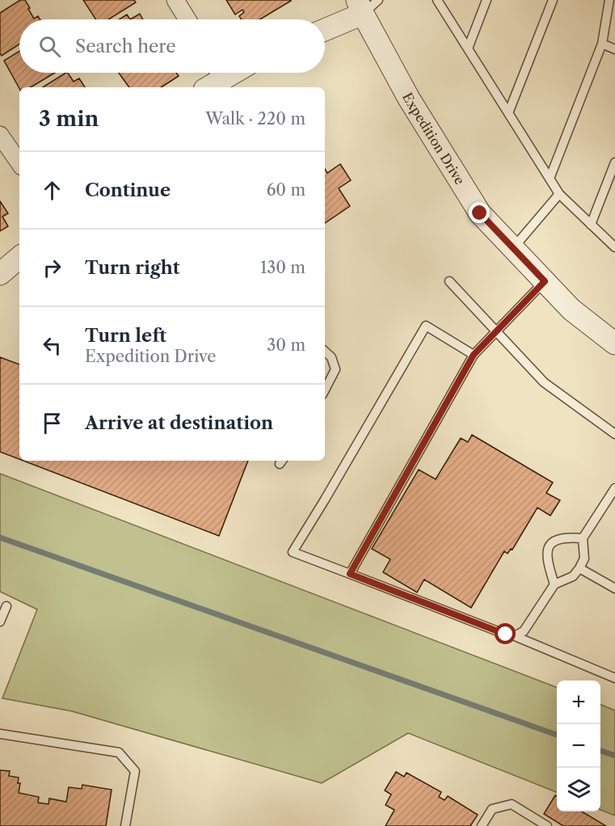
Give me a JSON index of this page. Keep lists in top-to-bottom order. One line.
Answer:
{"streets":{"street":["Expedition Drive"]},"page":{"search":"Search here","heading":["3 min","Walk · 220 m"],"list":[["Continue","60 m"],["Turn right","130 m"],["Turn left","Expedition Drive","30 m"],"Arrive at destination"],"map_buttons":["+","−"]}}
